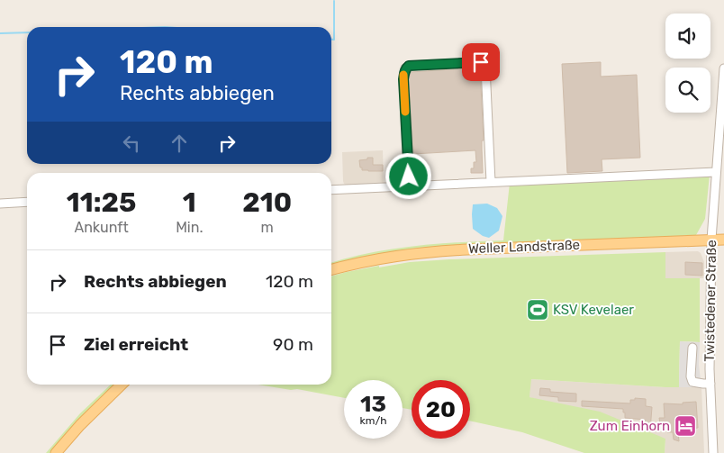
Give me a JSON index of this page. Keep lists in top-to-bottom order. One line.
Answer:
{"streets":{"main road":["Weller Landstraße"],"street":["Twistedener Straße"]},"crossings":[["Weller Landstraße","Twistedener Straße"]],"places":{"sports":["KSV Kevelaer"],"hotel":["Zum Einhorn"]},"page":{"turn":["120 m","Rechts abbiegen"],"eta":["11:25","Ankunft","1","Min.","210","m"],"list":[{"name":"Rechts abbiegen","value":"120 m"},{"name":"Ziel erreicht","value":"90 m"}],"speed":"13 km/h","limit":"20"}}
